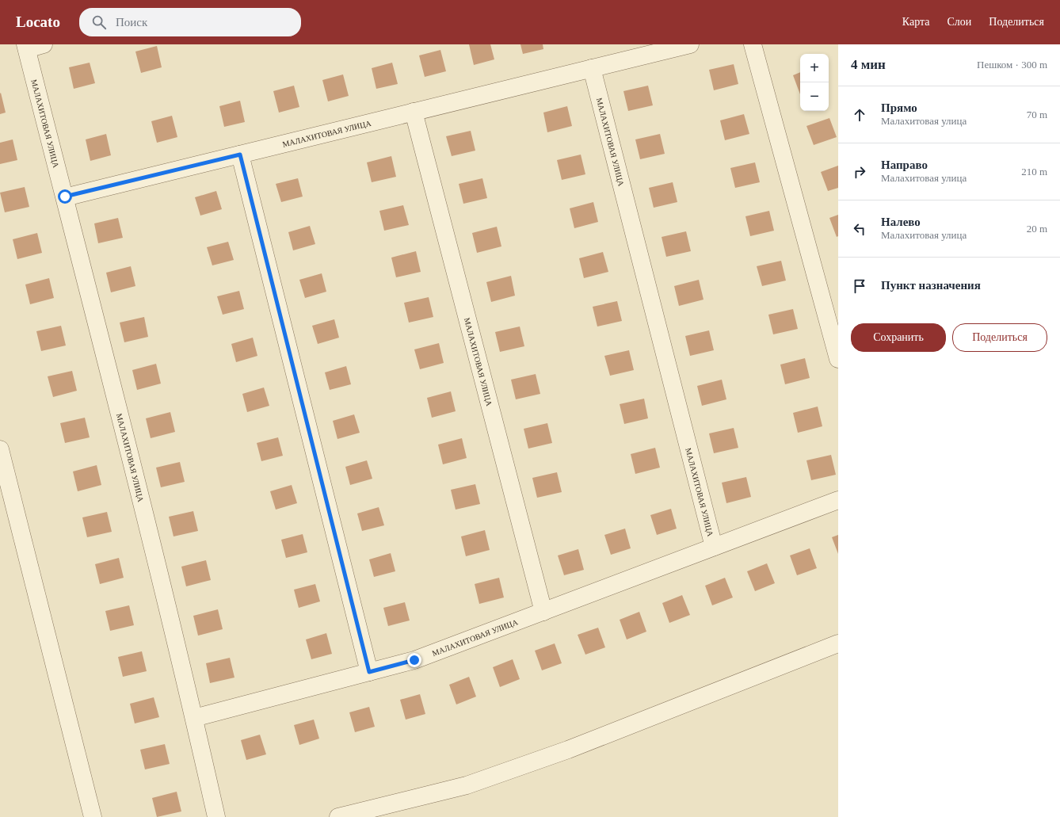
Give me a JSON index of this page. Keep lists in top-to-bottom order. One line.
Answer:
{"streets":{"street":["МАЛАХИТОВАЯ УЛИЦА"]},"page":{"header":"Locato","search":"Поиск","nav":["Карта","Слои","Поделиться"],"heading":["4 мин","Пешком · 300 m"],"map_buttons":["+","−"],"list":[["Прямо","Малахитовая улица","70 m"],["Направо","Малахитовая улица","210 m"],["Налево","Малахитовая улица","20 m"],"Пункт назначения"],"buttons":["Сохранить","Поделиться"]}}
